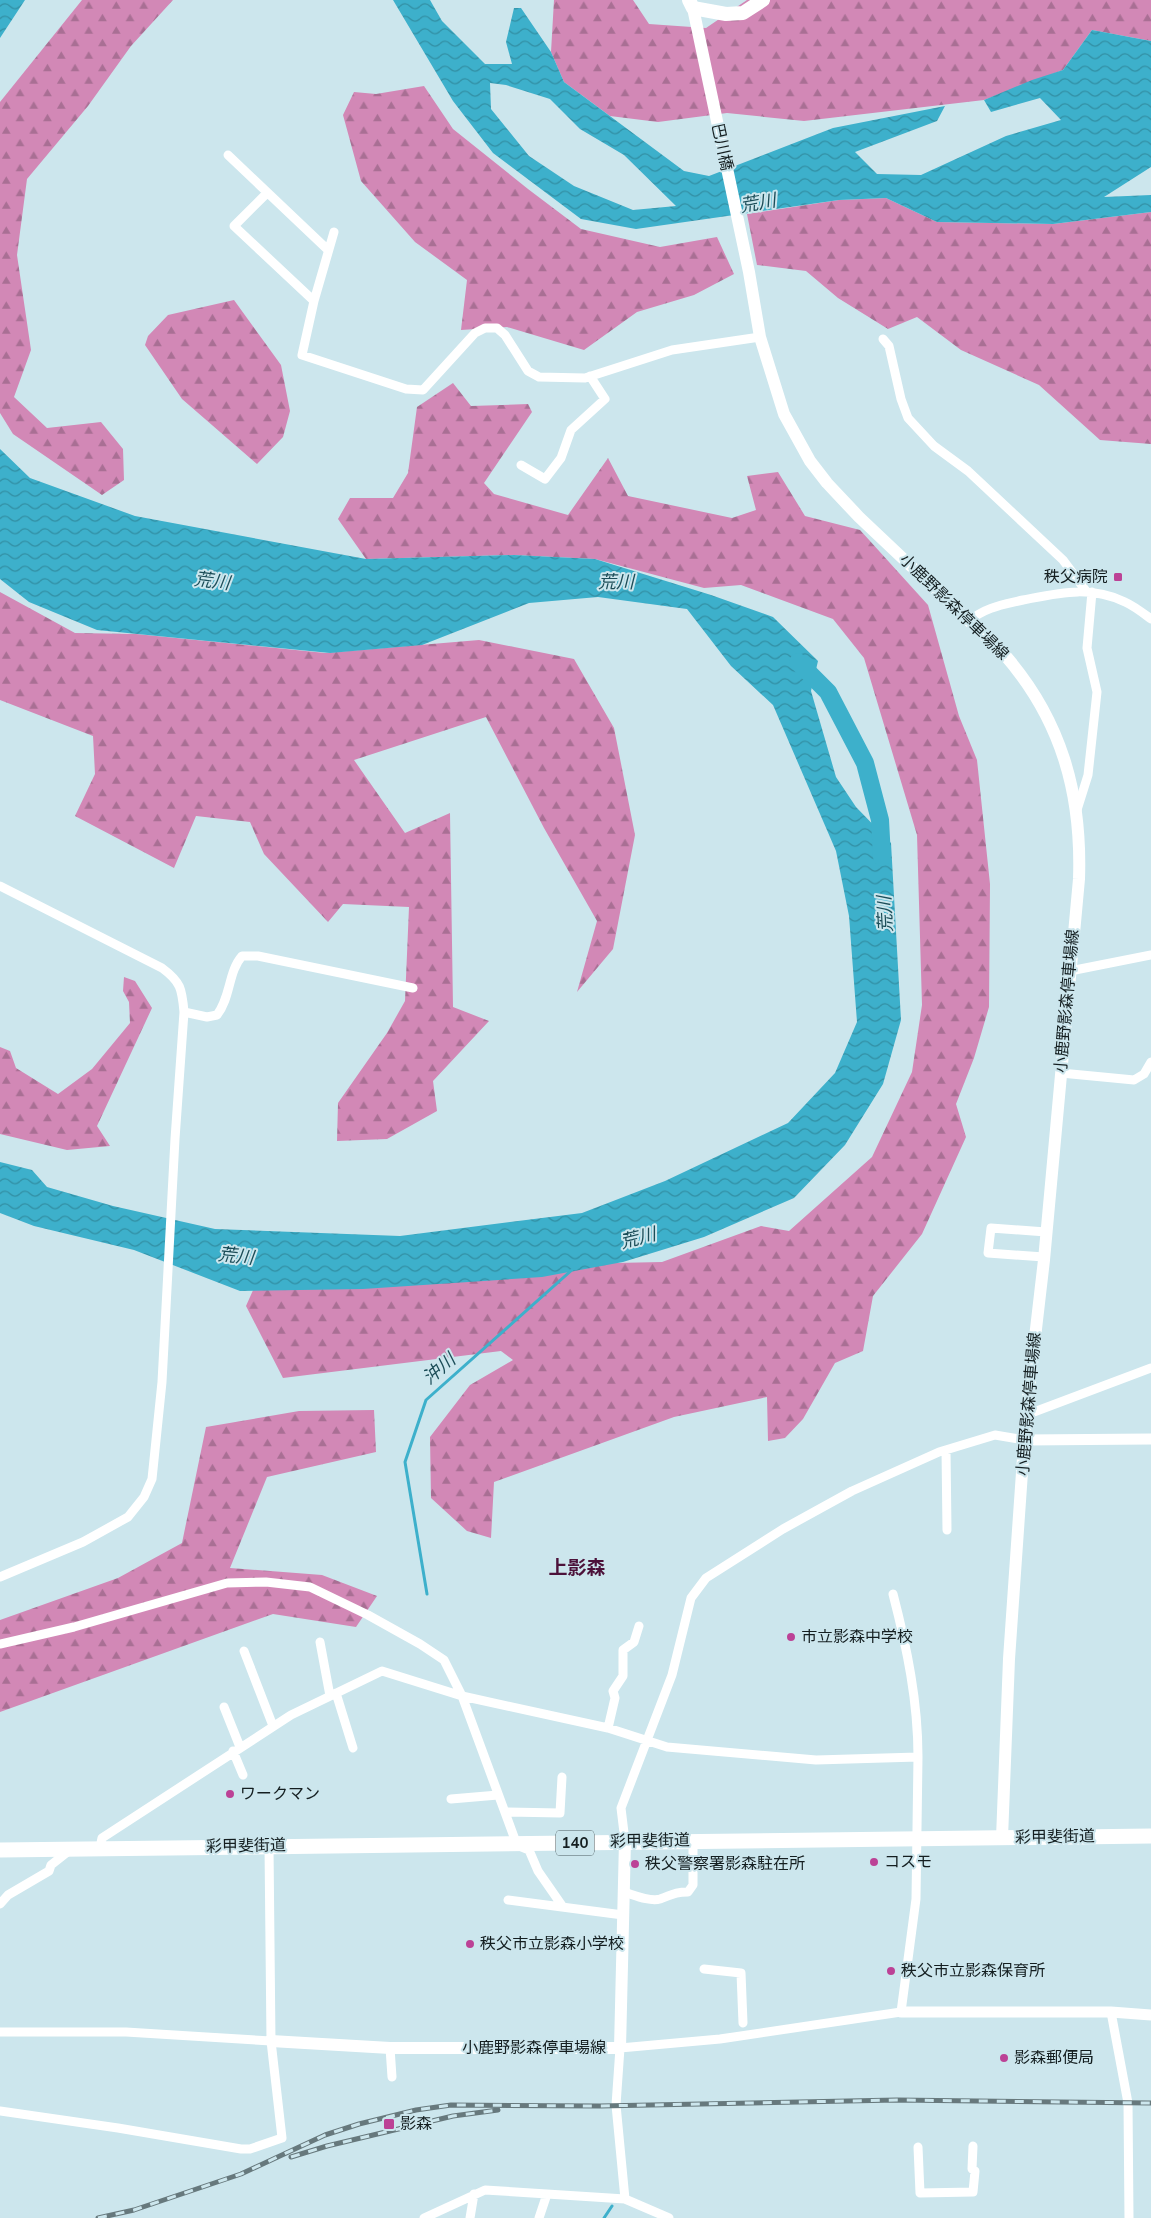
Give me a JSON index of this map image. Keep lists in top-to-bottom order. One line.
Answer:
{"streets":{"highway":["彩甲斐街道","140"],"main road":["巴川橋","小鹿野影森停車場線"]},"crossings":[["巴川橋","小鹿野影森停車場線"],["小鹿野影森停車場線","彩甲斐街道"]],"districts":["上影森"],"water":["荒川","沖川"],"places":{"transit":["秩父病院","影森"],"other":["市立影森中学校","ワークマン","コスモ","秩父警察署影森駐在所","秩父市立影森小学校","秩父市立影森保育所","影森郵便局"]}}
